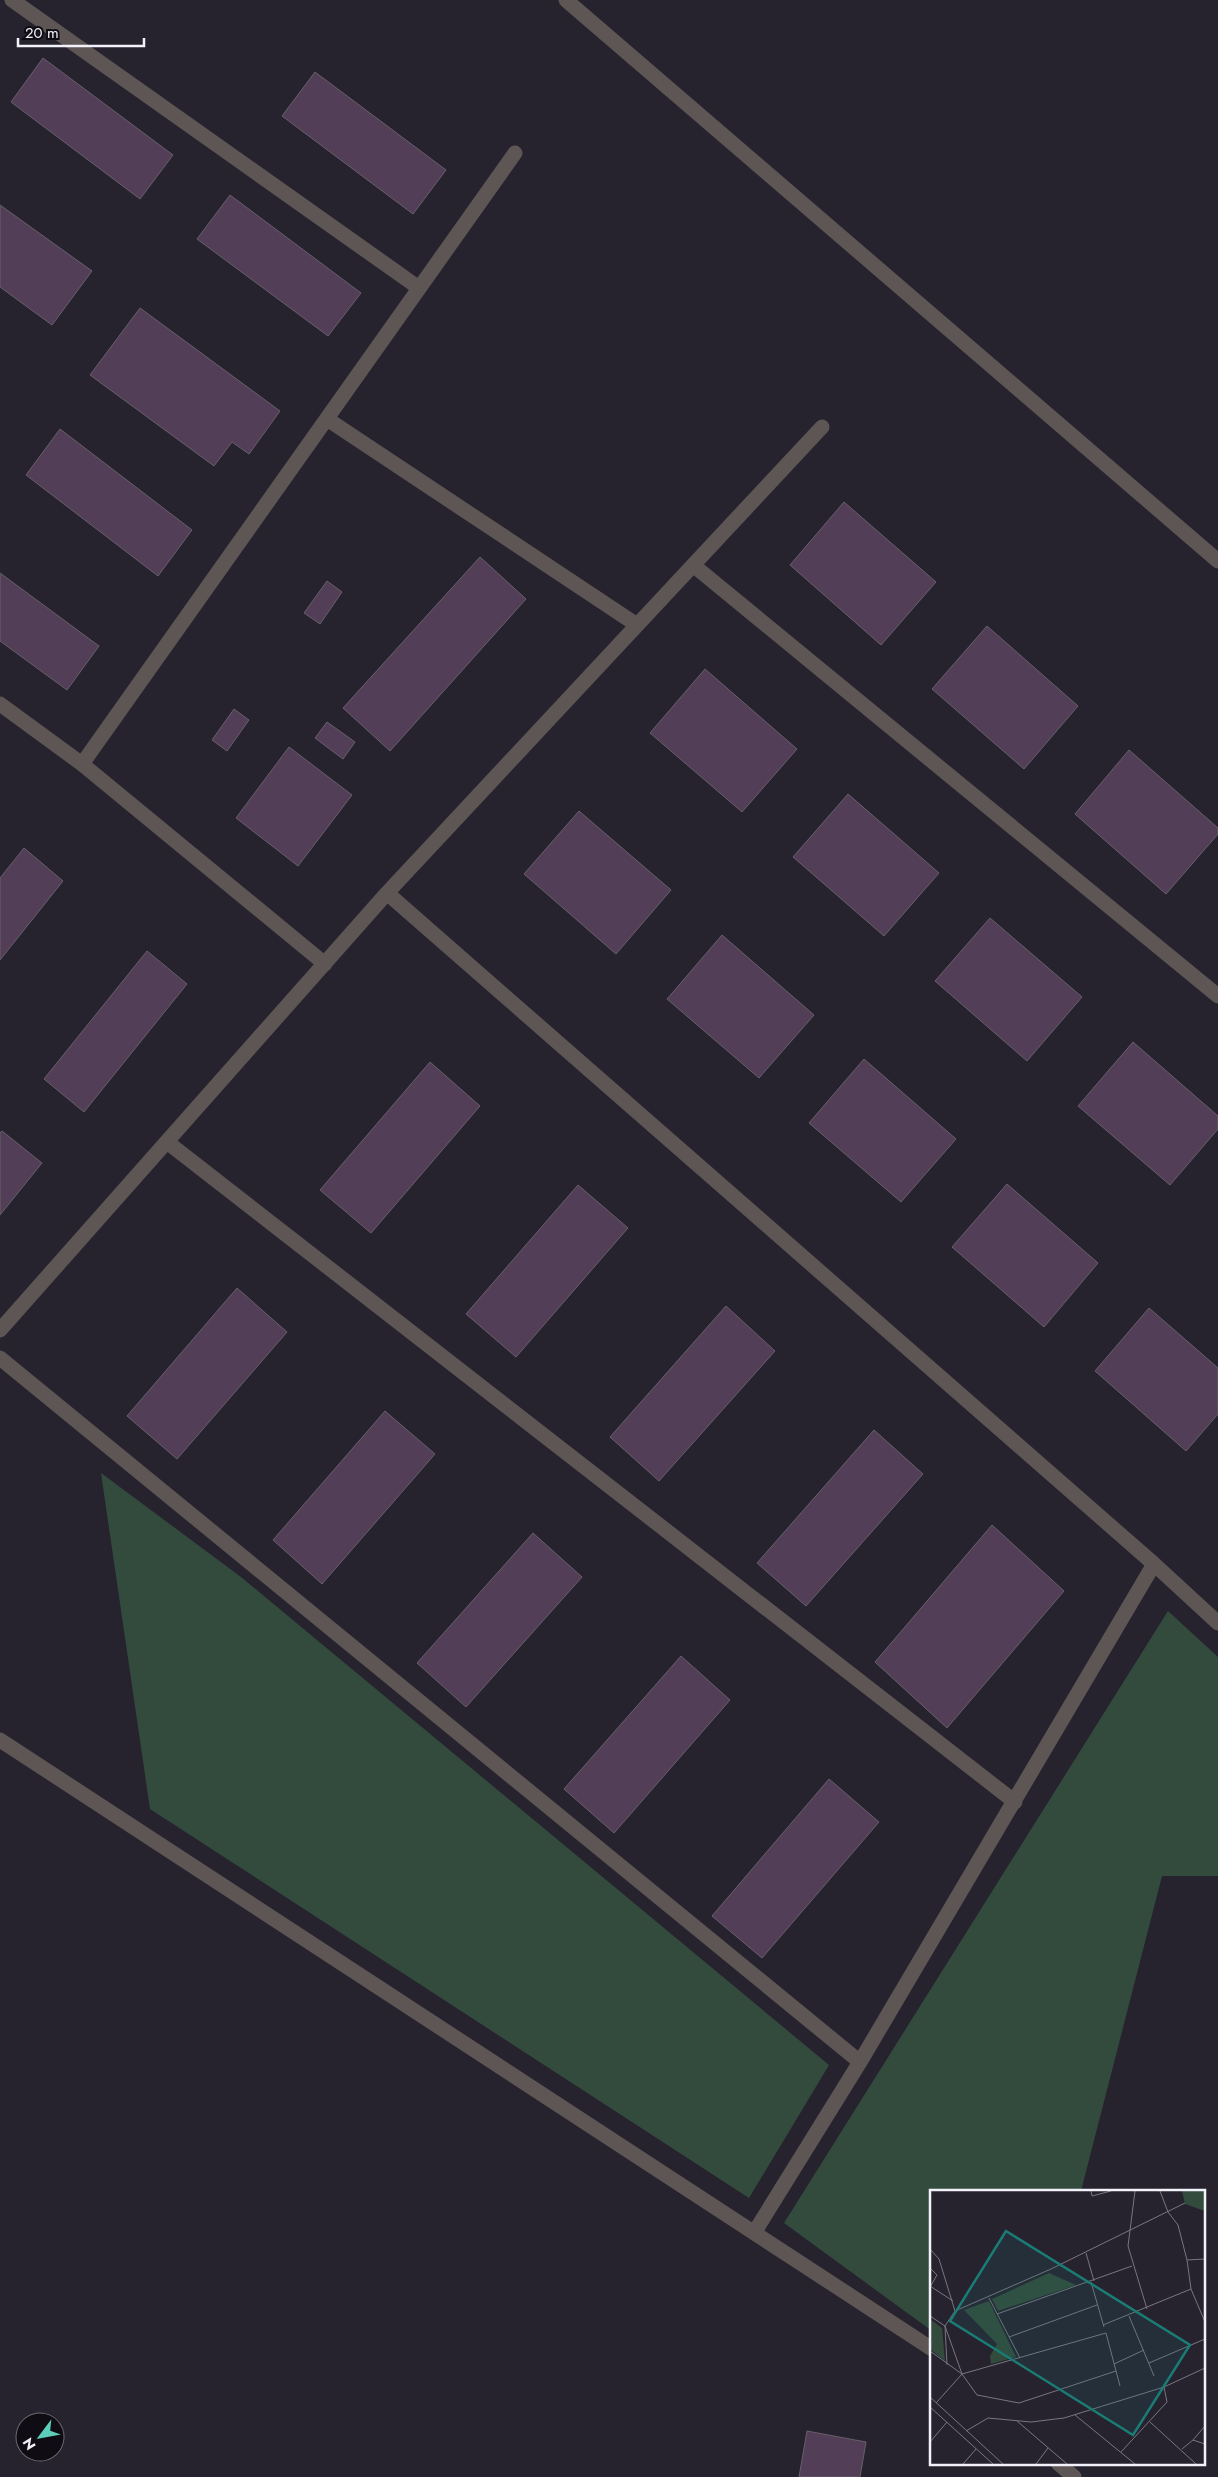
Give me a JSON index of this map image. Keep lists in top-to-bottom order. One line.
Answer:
{"scale_bar":"20 m","north":"bottom left"}
